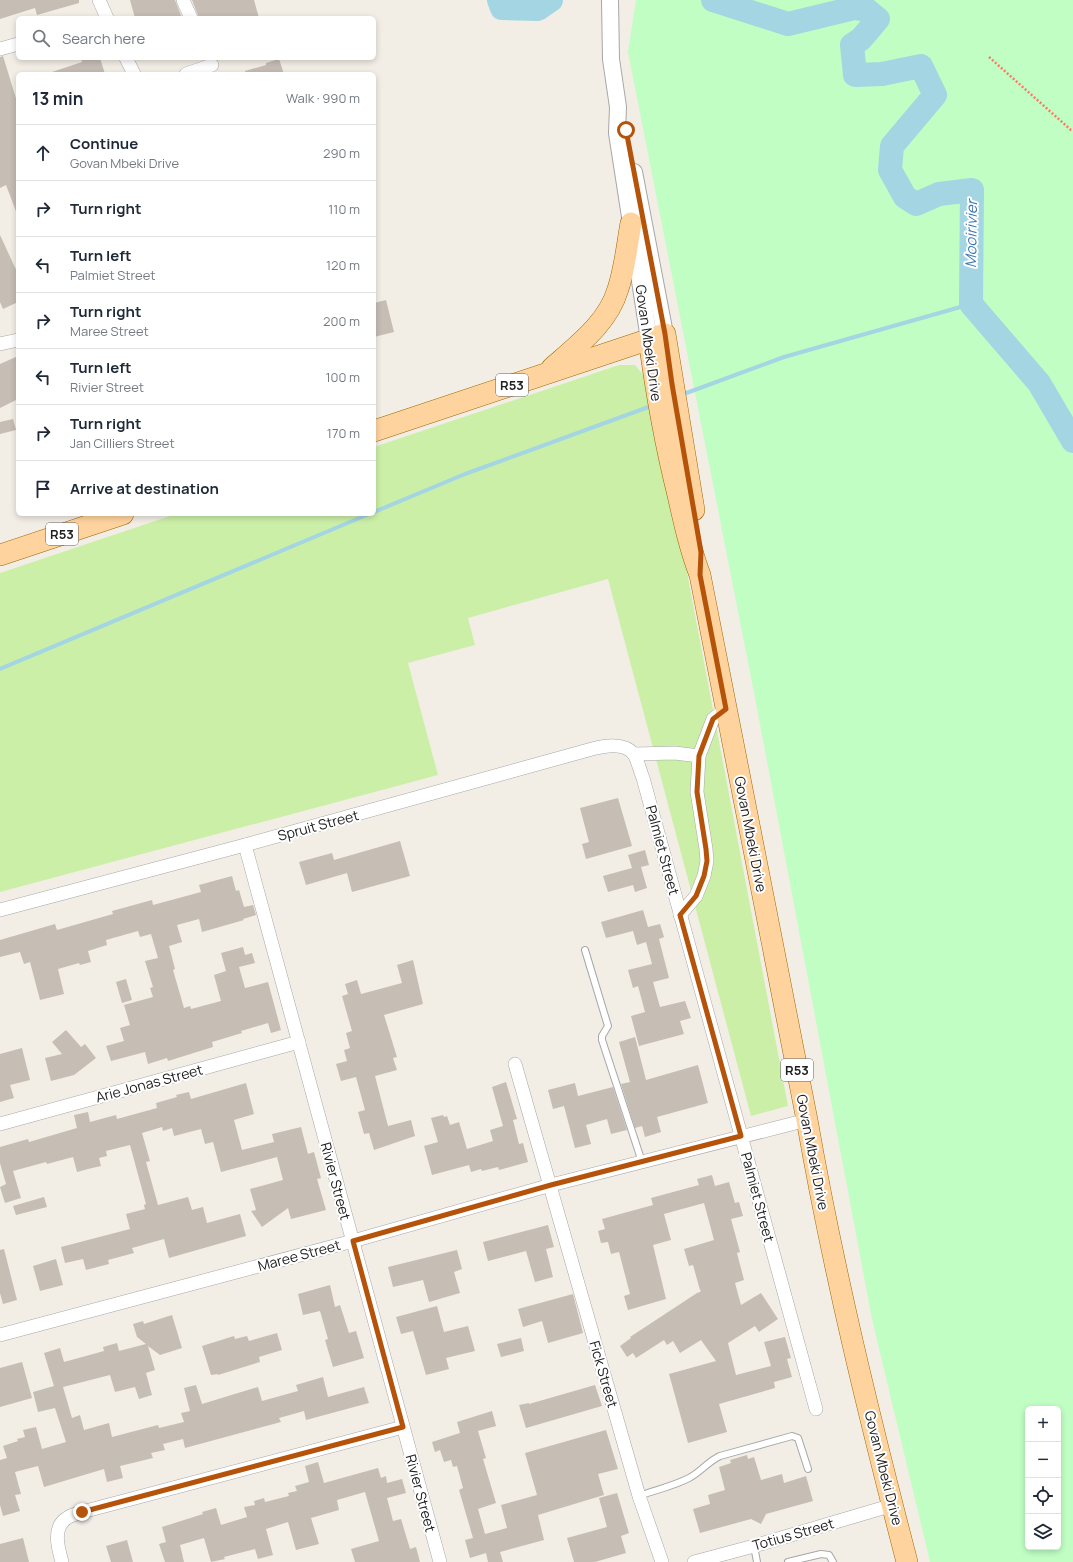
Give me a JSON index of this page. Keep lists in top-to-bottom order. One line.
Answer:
{"streets":{"main road":["Govan Mbeki Drive","R53"],"street":["Spruit Street","Palmiet Street","Arie Jonas Street","Rivier Street","Maree Street","Fick Street","Totius Street"]},"crossings":[["Govan Mbeki Drive","R53"],["Govan Mbeki Drive","Maree Street"],["Govan Mbeki Drive","Totius Street"],["Spruit Street","Palmiet Street"],["Spruit Street","Rivier Street"],["Palmiet Street","Maree Street"],["Arie Jonas Street","Rivier Street"],["Rivier Street","Maree Street"],["Maree Street","Fick Street"]],"water":["Mooirivier"],"page":{"search":"Search here","heading":["13 min","Walk · 990 m"],"list":[["Continue","Govan Mbeki Drive","290 m"],["Turn right","110 m"],["Turn left","Palmiet Street","120 m"],["Turn right","Maree Street","200 m"],["Turn left","Rivier Street","100 m"],["Turn right","Jan Cilliers Street","170 m"],"Arrive at destination"],"map_buttons":["+","−"]}}
